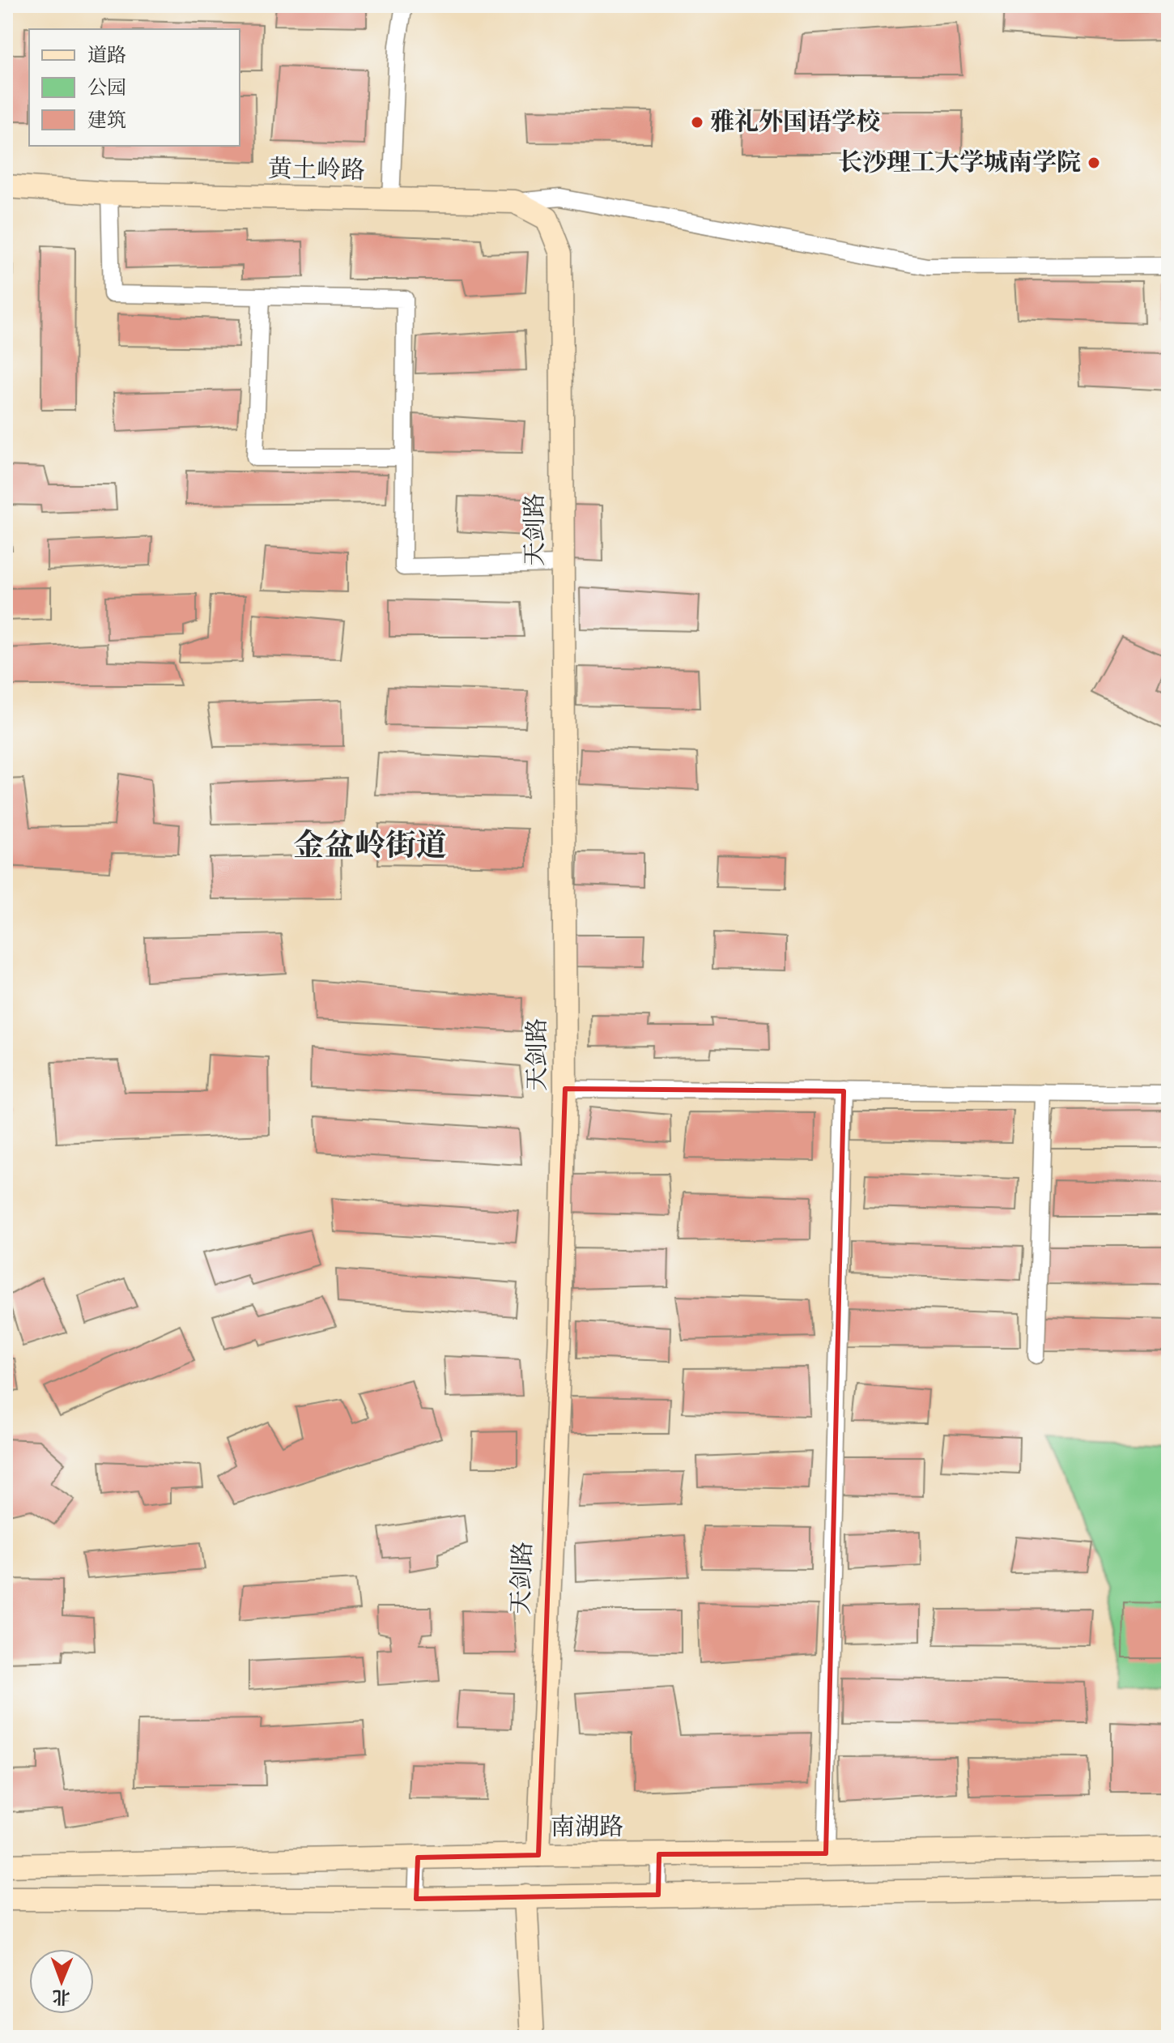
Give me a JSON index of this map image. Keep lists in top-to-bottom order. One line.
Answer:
{"streets":{"main road":["黄土岭路","天剑路","南湖路"]},"crossings":[["黄土岭路","天剑路"],["天剑路","南湖路"]],"districts":["金盆岭街道"],"places":["雅礼外国语学校","长沙理工大学城南学院"],"legend":["道路","公园","建筑"],"north":"bottom"}
